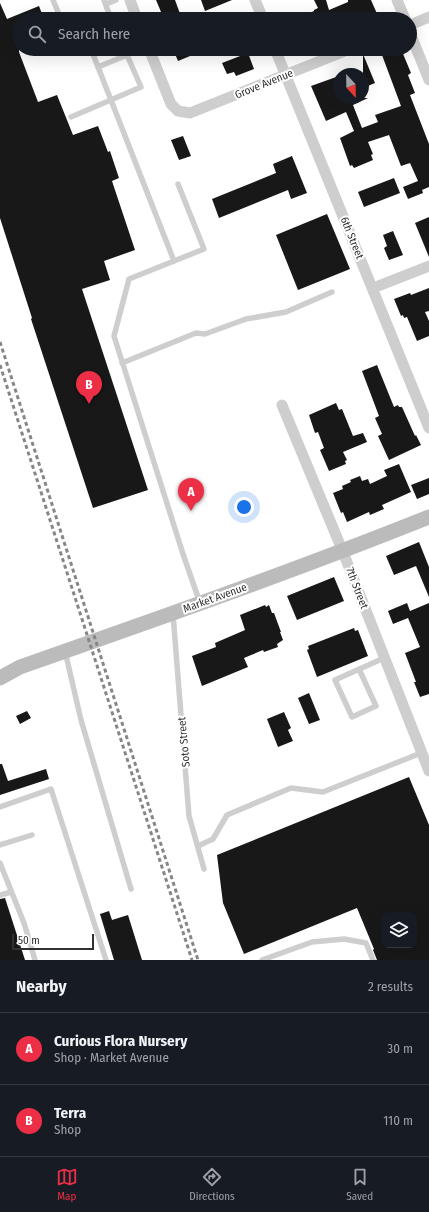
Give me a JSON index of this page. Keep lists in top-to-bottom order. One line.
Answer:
{"streets":{"street":["Grove Avenue","6th Street","7th Street","Market Avenue"],"lane":["Soto Street"]},"crossings":[["Grove Avenue","6th Street"],["7th Street","Market Avenue"],["Market Avenue","Soto Street"]],"scale_bar":"50 m","north":"bottom","page":{"search":"Search here","pins":["B","A"],"scale":"50 m","heading":["Nearby","2 results"],"list":[{"mark":"A","name":"Curious Flora Nursery","note":"Shop · Market Avenue","value":"30 m"},{"mark":"B","name":"Terra","note":"Shop","value":"110 m"}],"nav":["Map","Directions","Saved"]}}
